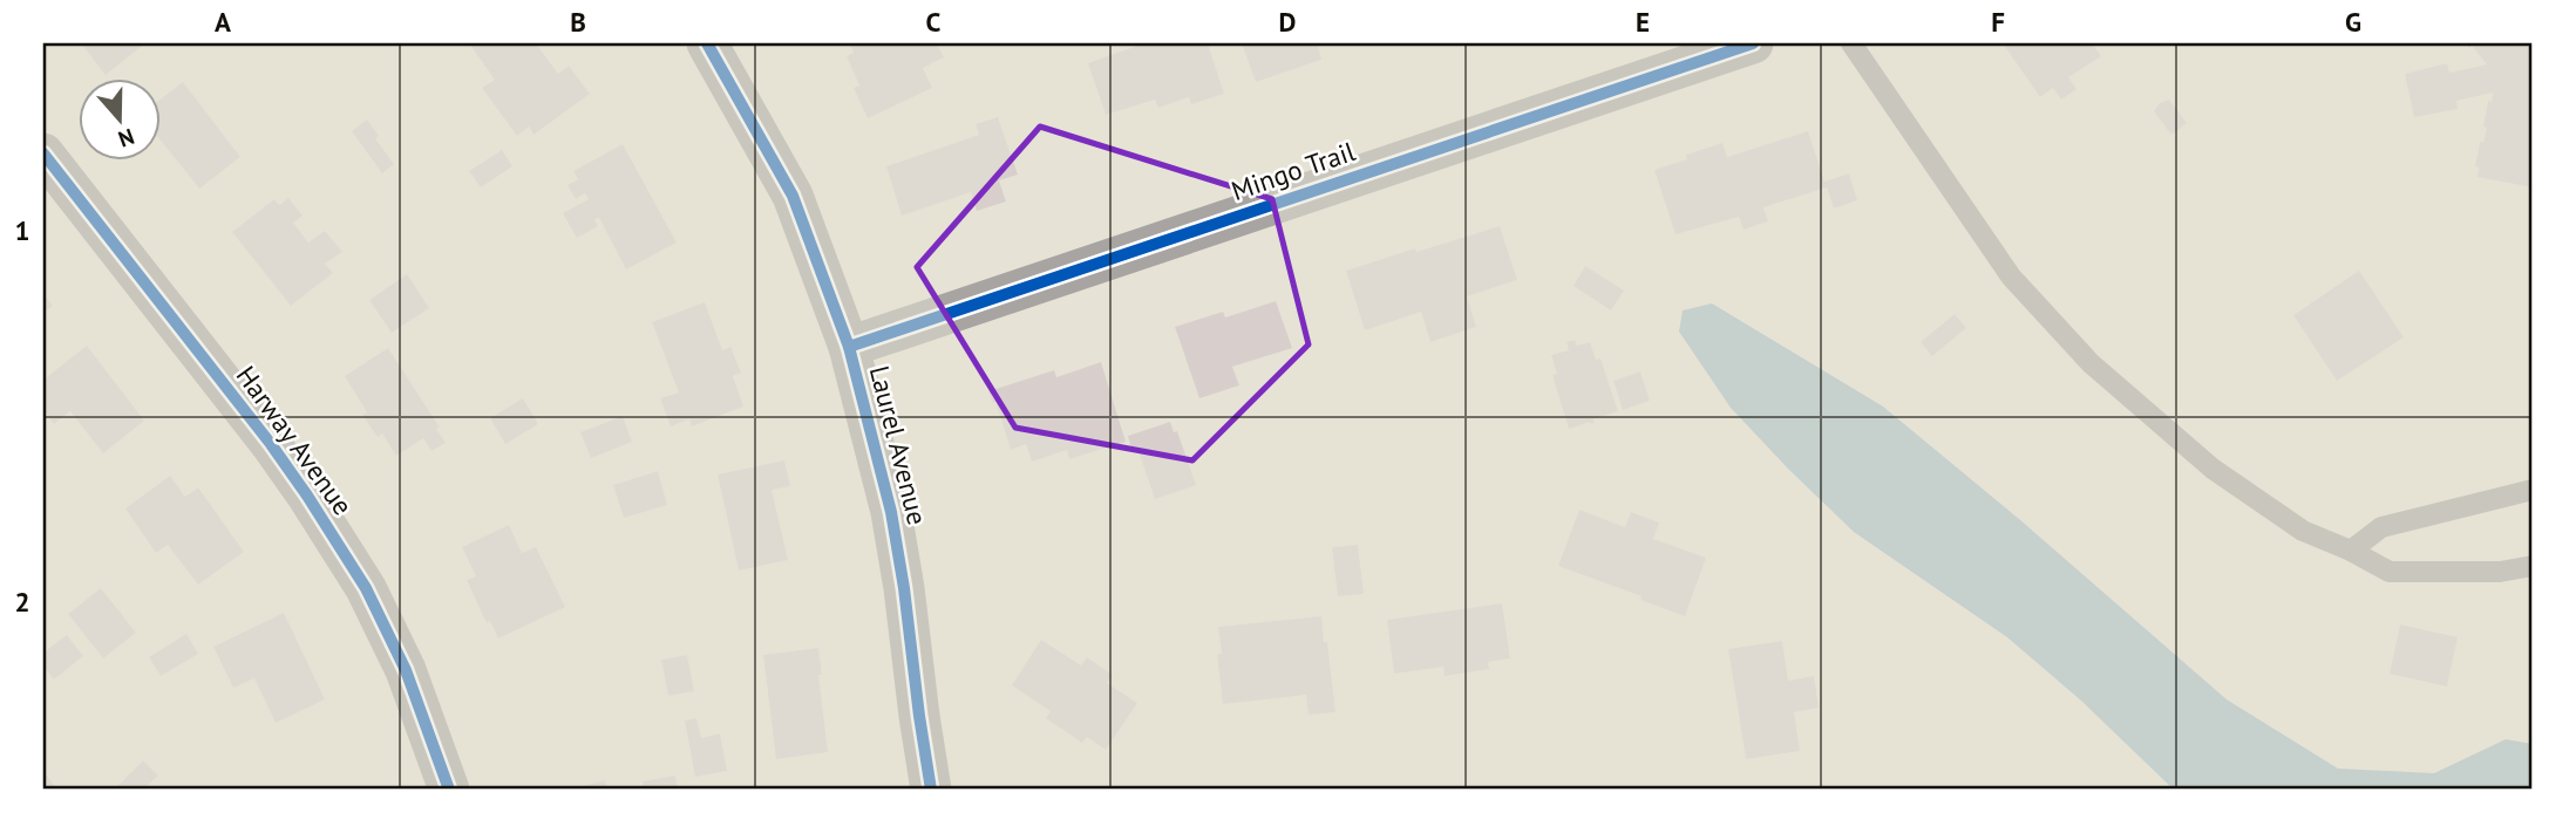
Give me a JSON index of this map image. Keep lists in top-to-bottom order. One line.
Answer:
{"streets":{"street":["Mingo Trail","Harway Avenue","Laurel Avenue"]},"crossings":[["Mingo Trail","Laurel Avenue"]],"north":"bottom","grid":{"columns":["A","B","C","D","E","F","G"],"rows":["1","2"]}}
